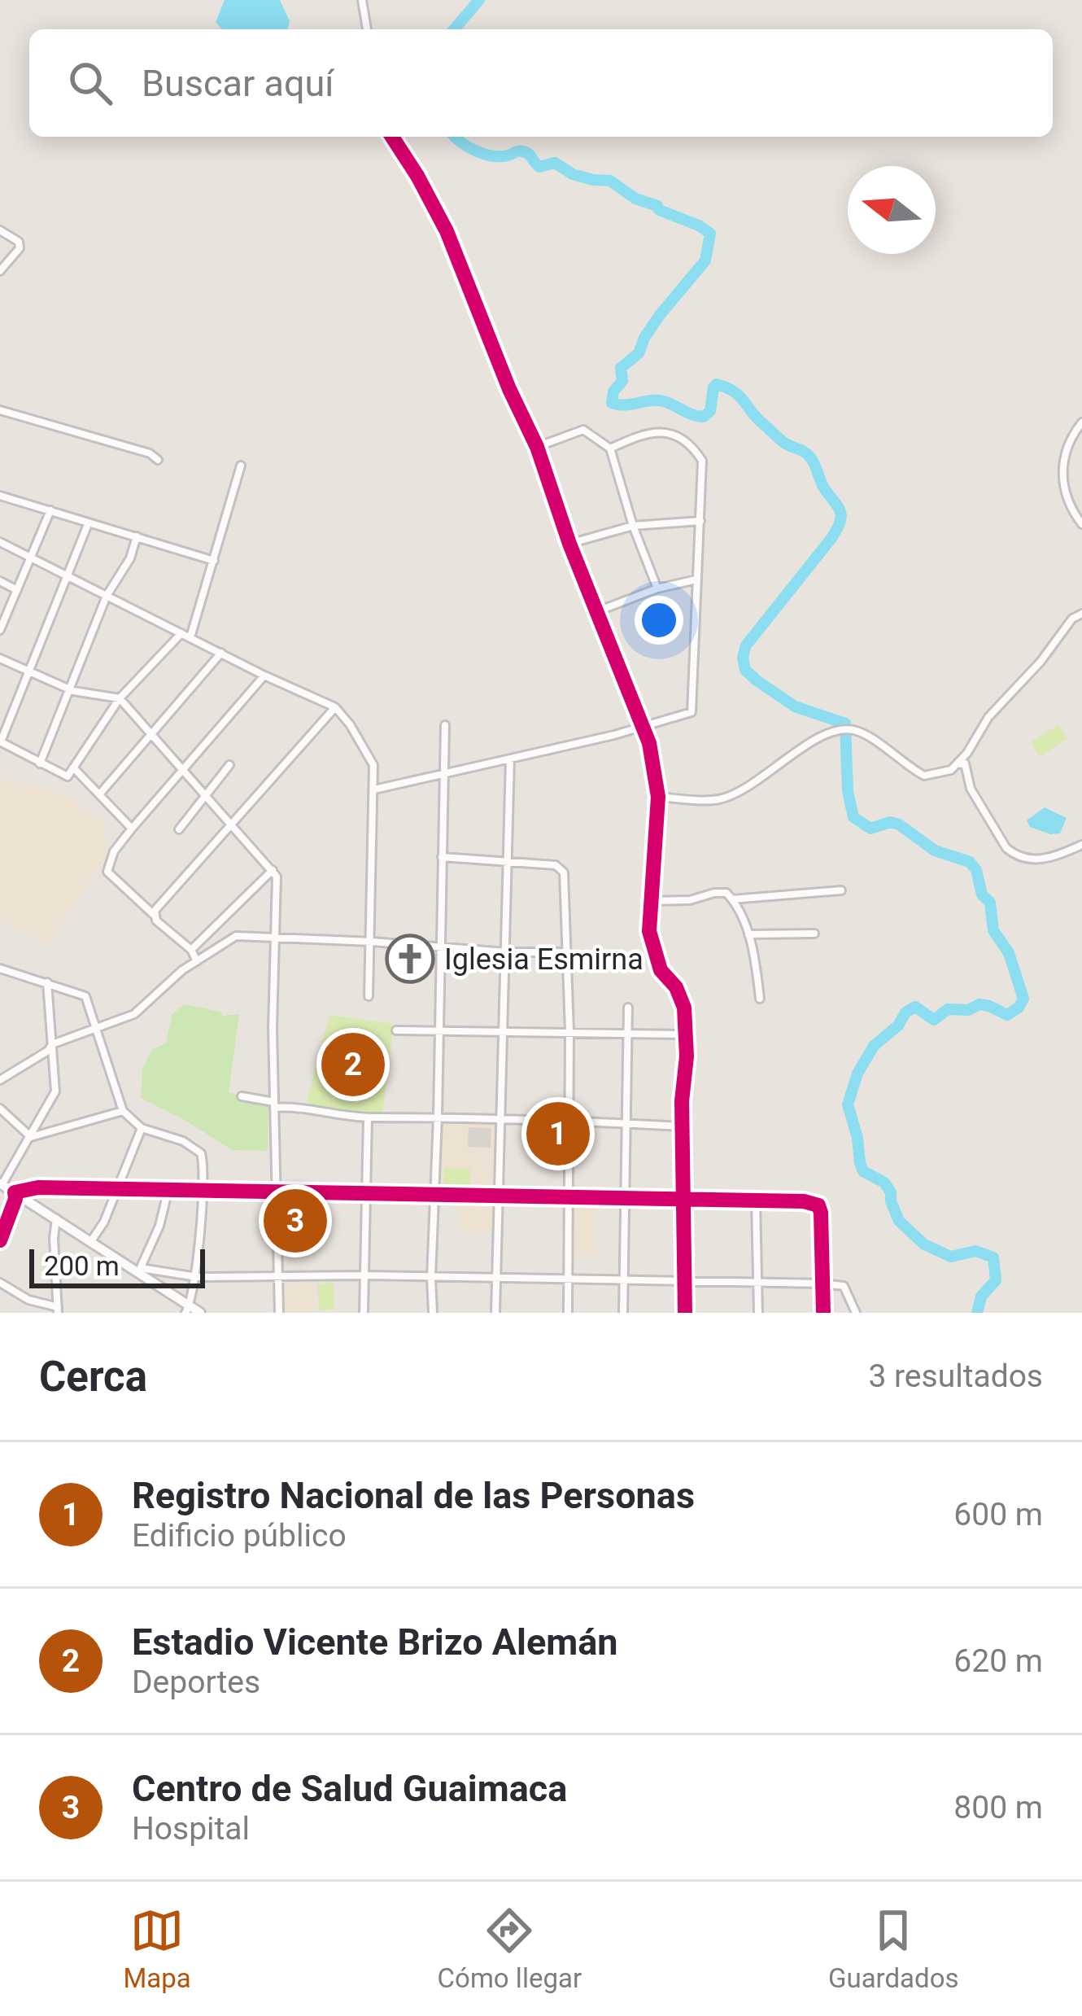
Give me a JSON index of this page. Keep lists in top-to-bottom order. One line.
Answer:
{"places":{"church":["Iglesia Esmirna"]},"scale_bar":"200 m","north":"left","page":{"search":"Buscar aquí","pins":["2","1","3"],"scale":"200 m","heading":["Cerca","3 resultados"],"list":[{"mark":"1","name":"Registro Nacional de las Personas","note":"Edificio público","value":"600 m"},{"mark":"2","name":"Estadio Vicente Brizo Alemán","note":"Deportes","value":"620 m"},{"mark":"3","name":"Centro de Salud Guaimaca","note":"Hospital","value":"800 m"}],"nav":["Mapa","Cómo llegar","Guardados"]}}
